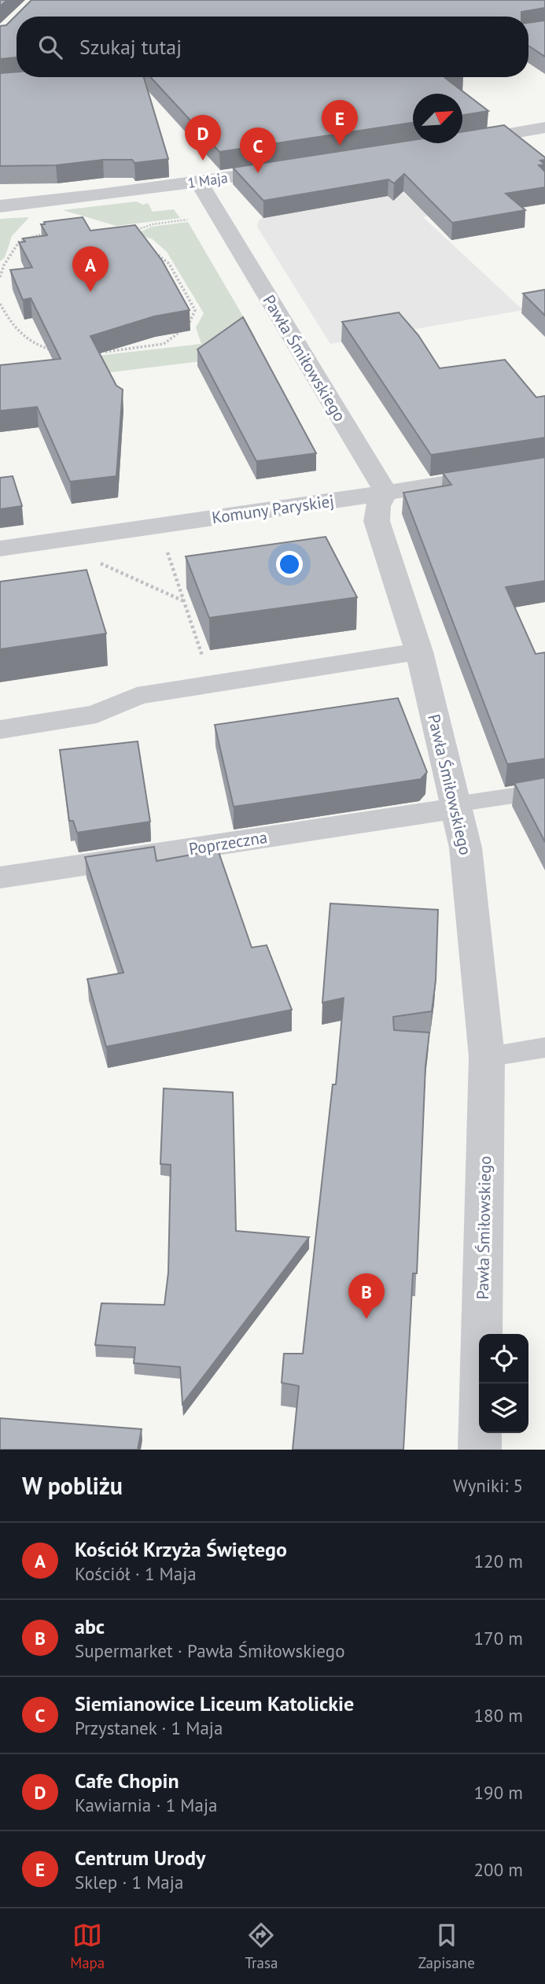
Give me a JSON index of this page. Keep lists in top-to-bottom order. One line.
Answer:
{"streets":{"street":["1 Maja","Pawła Śmiłowskiego","Komuny Paryskiej","Poprzeczna"]},"crossings":[["1 Maja","Pawła Śmiłowskiego"],["Pawła Śmiłowskiego","Komuny Paryskiej"],["Pawła Śmiłowskiego","Poprzeczna"]],"north":"top right","page":{"search":"Szukaj tutaj","pins":["E","D","C","A","B"],"heading":["W pobliżu","Wyniki: 5"],"list":[{"mark":"A","name":"Kościół Krzyża Świętego","note":"Kościół · 1 Maja","value":"120 m"},{"mark":"B","name":"abc","note":"Supermarket · Pawła Śmiłowskiego","value":"170 m"},{"mark":"C","name":"Siemianowice Liceum Katolickie","note":"Przystanek · 1 Maja","value":"180 m"},{"mark":"D","name":"Cafe Chopin","note":"Kawiarnia · 1 Maja","value":"190 m"},{"mark":"E","name":"Centrum Urody","note":"Sklep · 1 Maja","value":"200 m"}],"nav":["Mapa","Trasa","Zapisane"]}}
